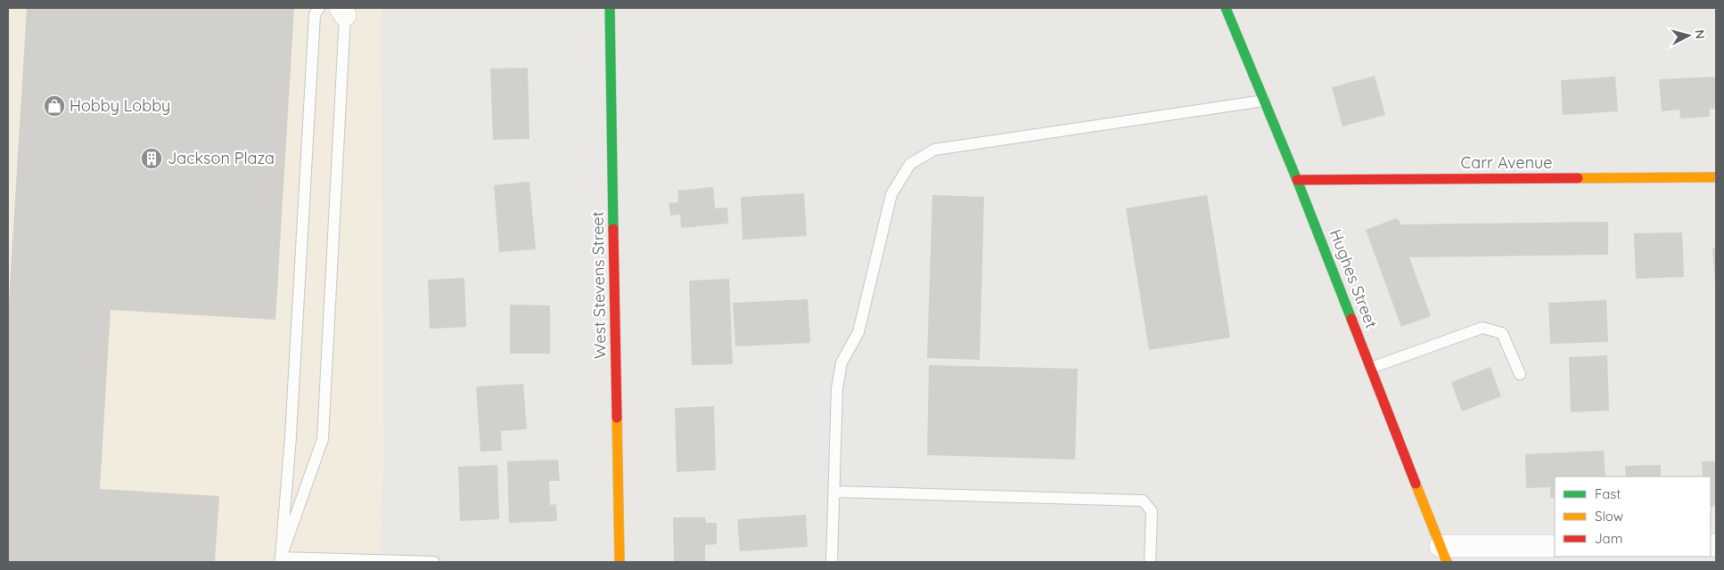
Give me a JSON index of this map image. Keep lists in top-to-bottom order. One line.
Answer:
{"streets":{"street":["Carr Avenue","Hughes Street","West Stevens Street"]},"crossings":[["Carr Avenue","Hughes Street"]],"places":{"shop":["Hobby Lobby"],"building":["Jackson Plaza"]},"legend":["Fast","Slow","Jam"],"north":"right"}
